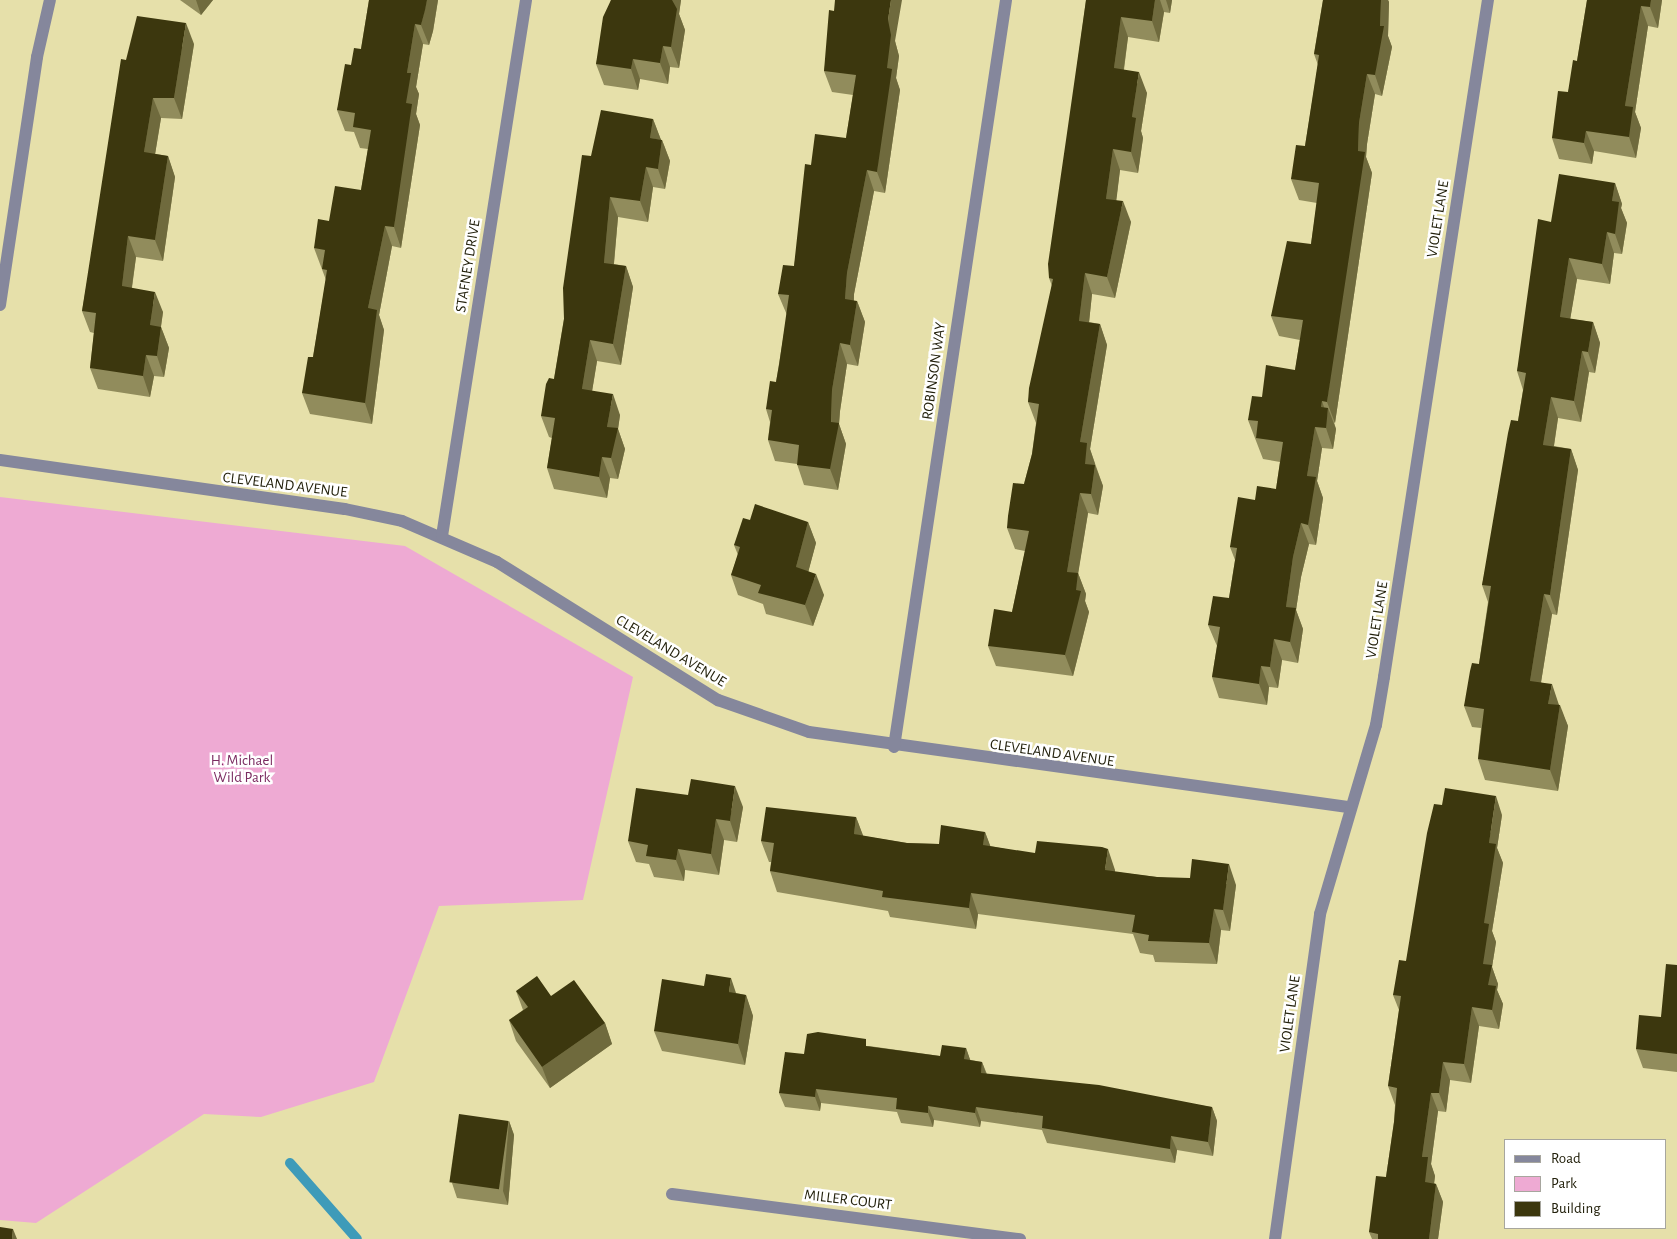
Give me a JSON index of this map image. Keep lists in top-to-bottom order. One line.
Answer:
{"streets":{"street":["VIOLET LANE","STAFNEY DRIVE","ROBINSON WAY","CLEVELAND AVENUE","MILLER COURT"]},"crossings":[["VIOLET LANE","CLEVELAND AVENUE"],["STAFNEY DRIVE","CLEVELAND AVENUE"],["ROBINSON WAY","CLEVELAND AVENUE"]],"parks":["H. Michael Wild Park"],"legend":["Road","Park","Building"]}
